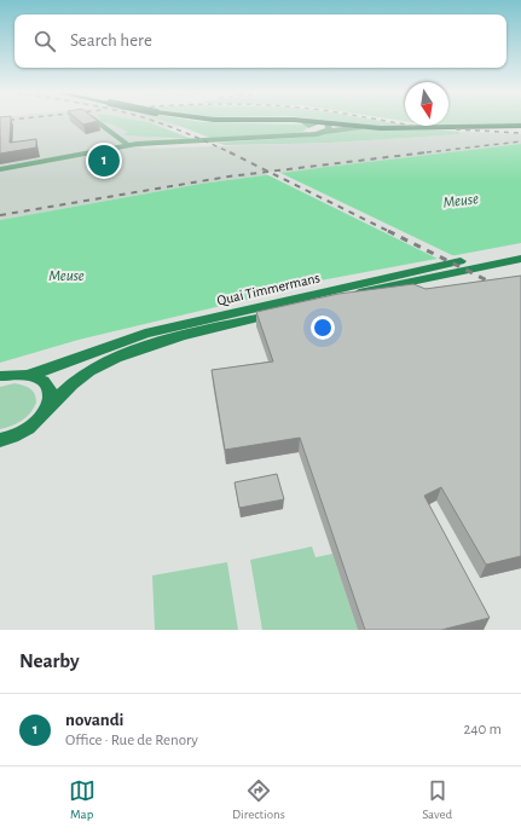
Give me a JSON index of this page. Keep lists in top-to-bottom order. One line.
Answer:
{"streets":{"main road":["Quai Timmermans"]},"water":["Meuse"],"north":"bottom","page":{"search":"Search here","pins":"1","heading":"Nearby","list":[{"mark":"1","name":"novandi","note":"Office · Rue de Renory","value":"240 m"}],"nav":["Map","Directions","Saved"]}}
